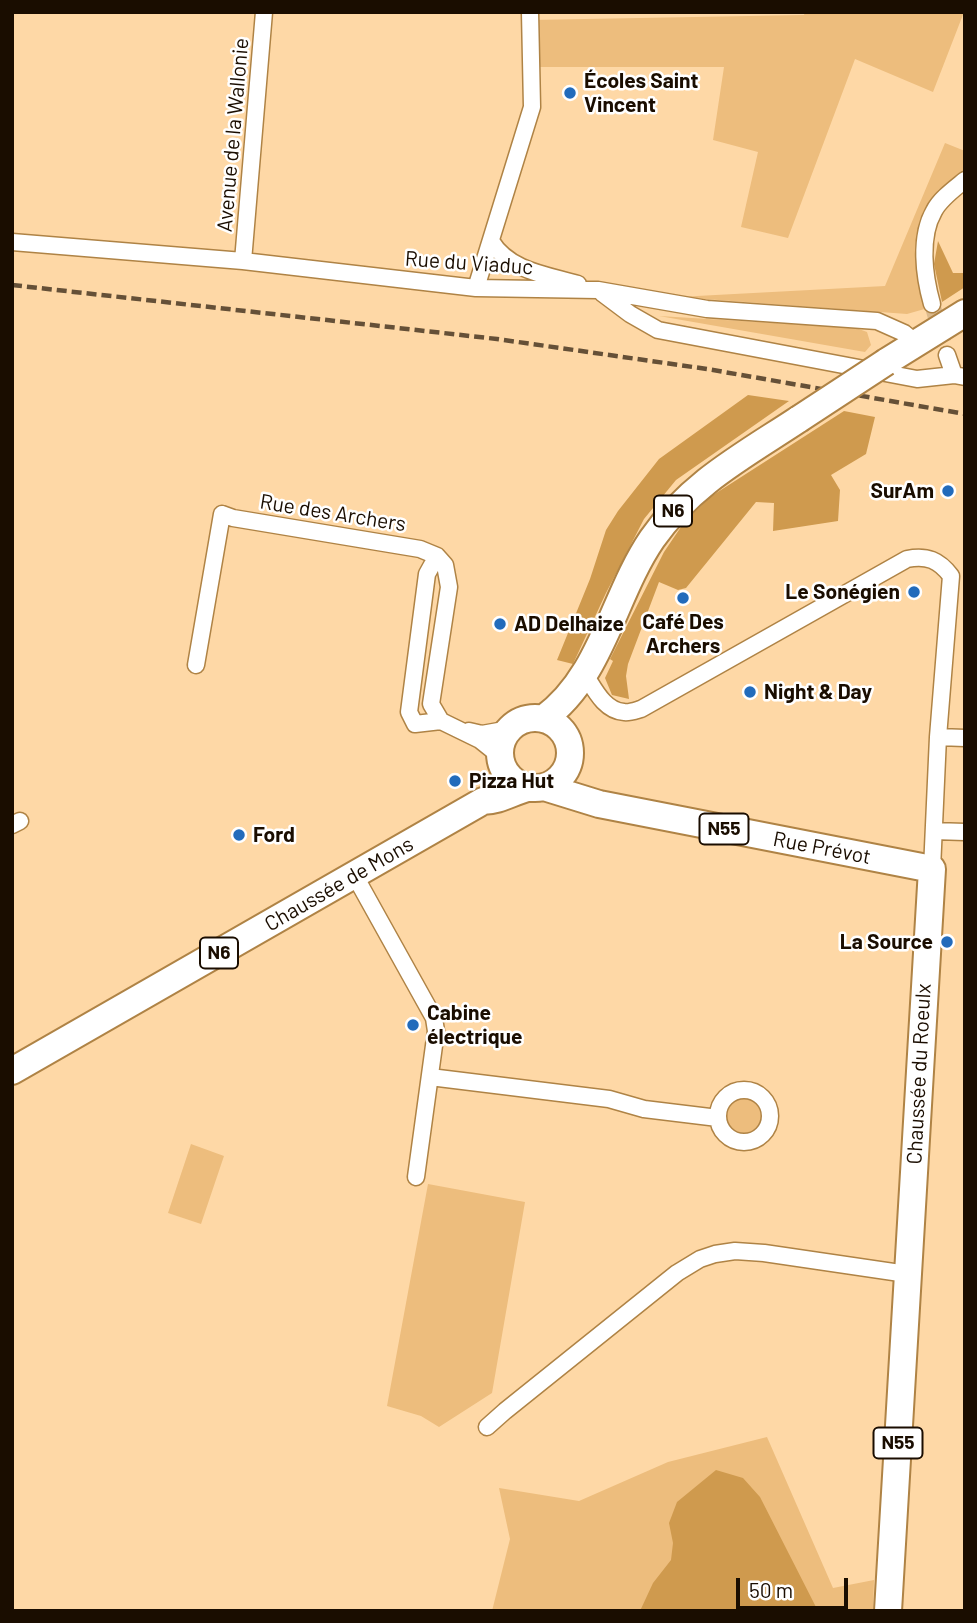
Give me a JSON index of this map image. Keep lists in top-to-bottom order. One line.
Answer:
{"streets":{"main road":["N6","N55","Rue Prévot","Chaussée de Mons","Chaussée du Roeulx"],"street":["Avenue de la Wallonie","Rue du Viaduc","Rue des Archers"]},"crossings":[["Avenue de la Wallonie","Rue du Viaduc"],["Rue du Viaduc","N6"],["N6","Rue Prévot"],["N6","Chaussée de Mons"],["N6","Chaussée du Roeulx"],["Rue Prévot","Chaussée de Mons"],["Rue Prévot","Chaussée du Roeulx"]],"places":["Écoles Saint Vincent","SurAm","Le Sonégien","Café Des Archers","AD Delhaize","Night & Day","Pizza Hut","Ford","La Source","Cabine électrique"],"scale_bar":"50 m"}
